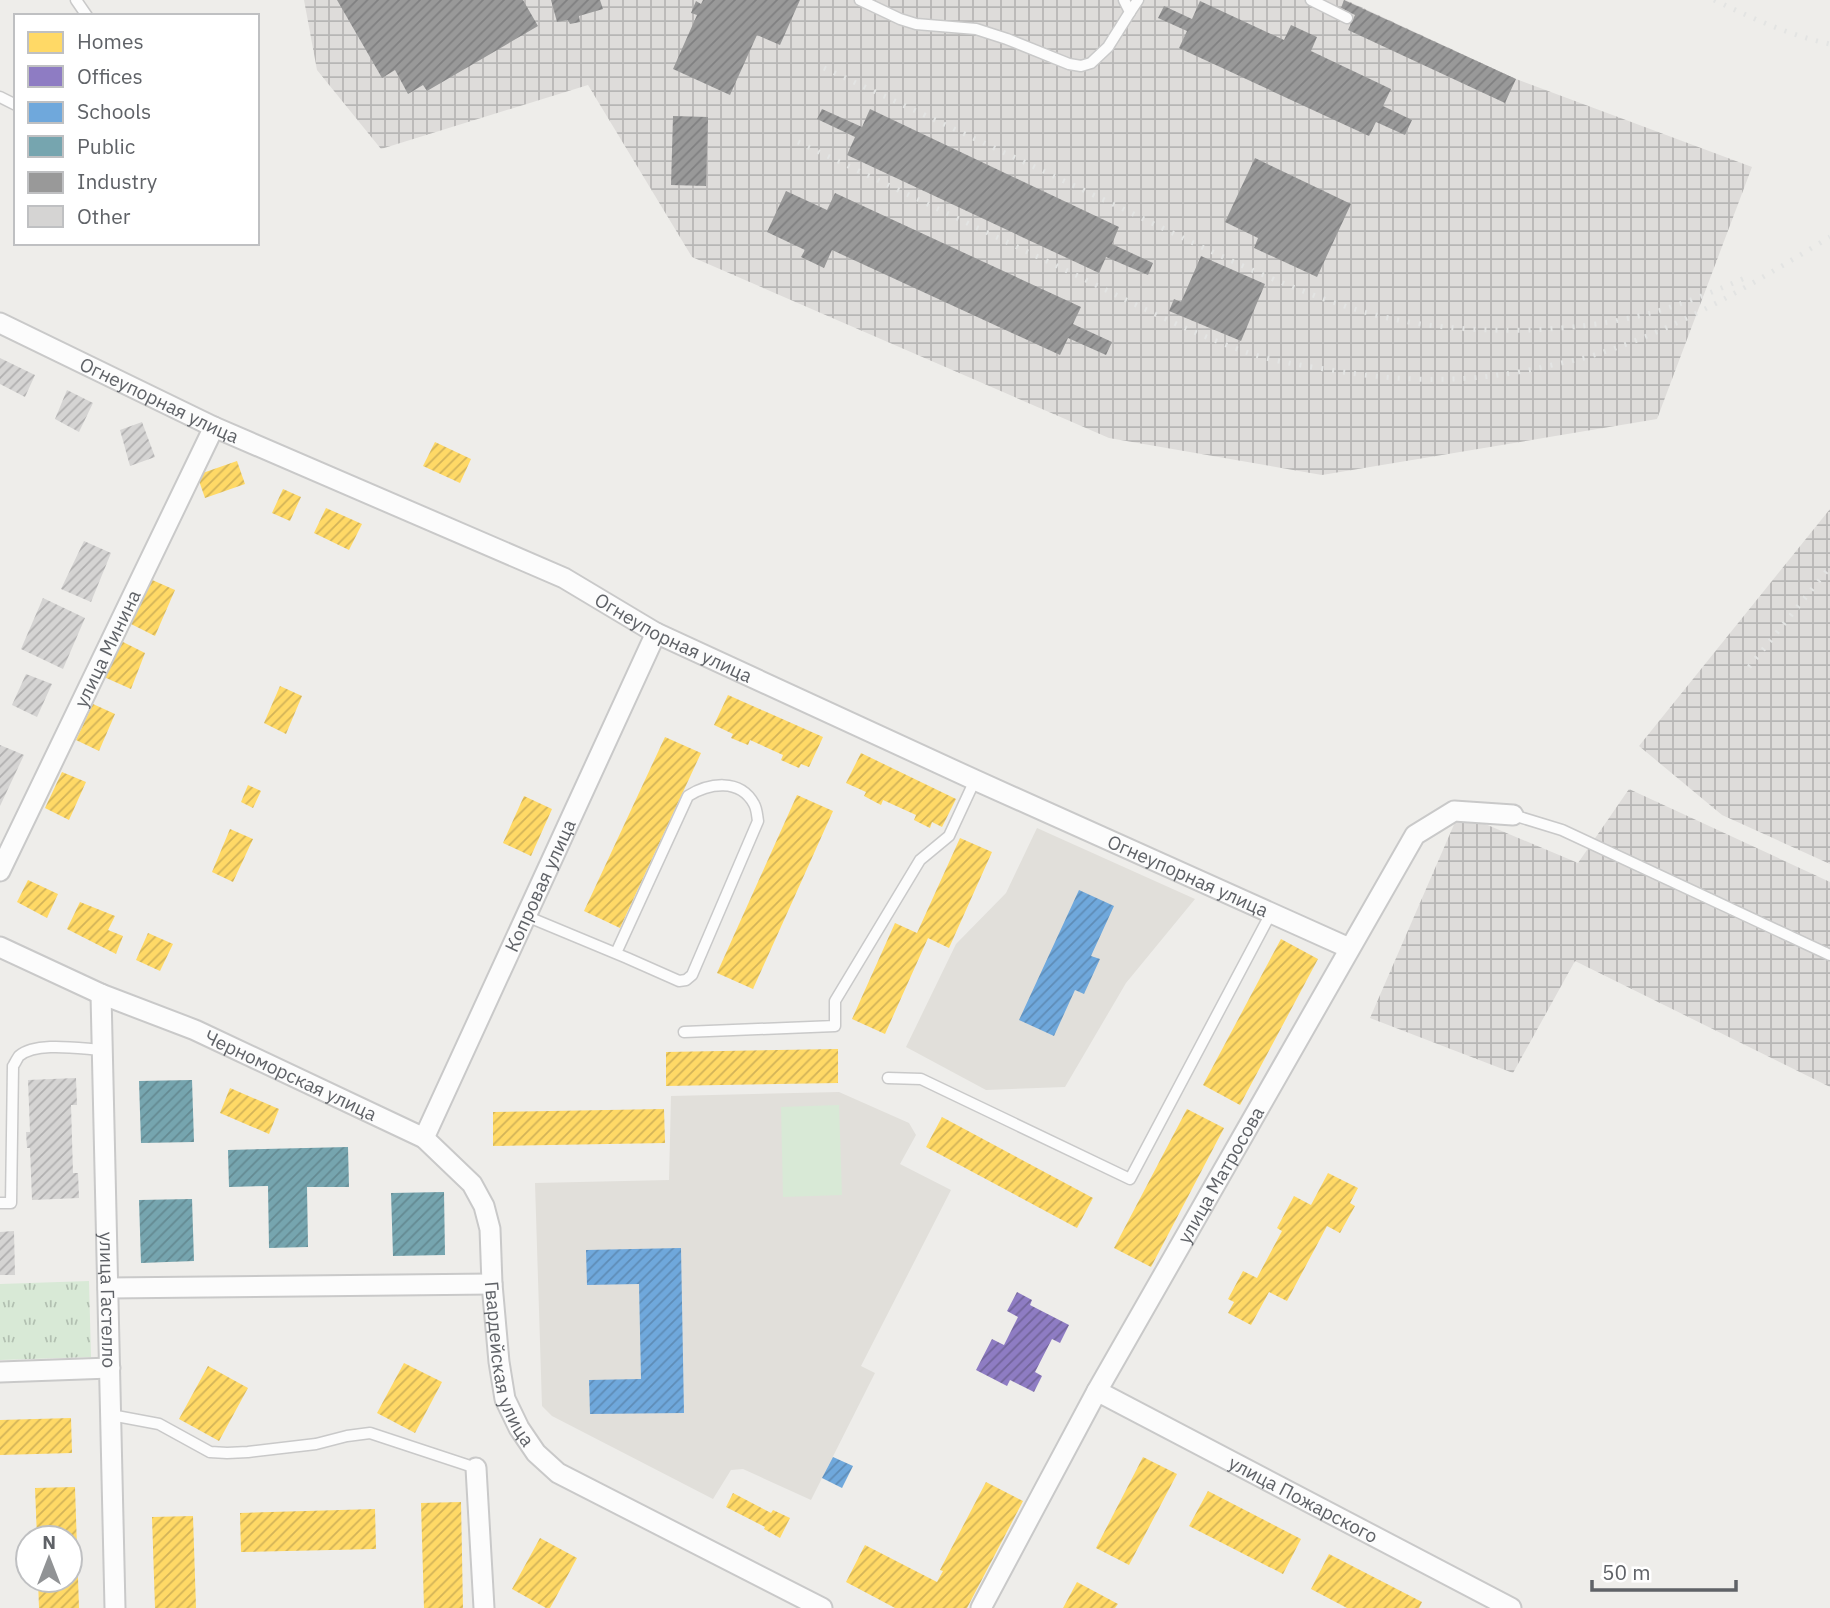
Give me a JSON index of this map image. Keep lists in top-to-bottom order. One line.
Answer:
{"streets":{"street":["Огнеупорная улица","улица Минина","Копровая улица","Черноморская улица","улица Матросова","улица Гастелло","Гвардейская улица","улица Пожарского"]},"crossings":[["Огнеупорная улица","улица Минина"],["Огнеупорная улица","Копровая улица"],["Огнеупорная улица","улица Матросова"],["Копровая улица","Черноморская улица"],["Черноморская улица","улица Гастелло"],["Черноморская улица","Гвардейская улица"],["улица Матросова","улица Пожарского"],["улица Гастелло","Гвардейская улица"]],"legend":["Homes","Offices","Schools","Public","Industry","Other"],"scale_bar":"50 m","north":"top"}
